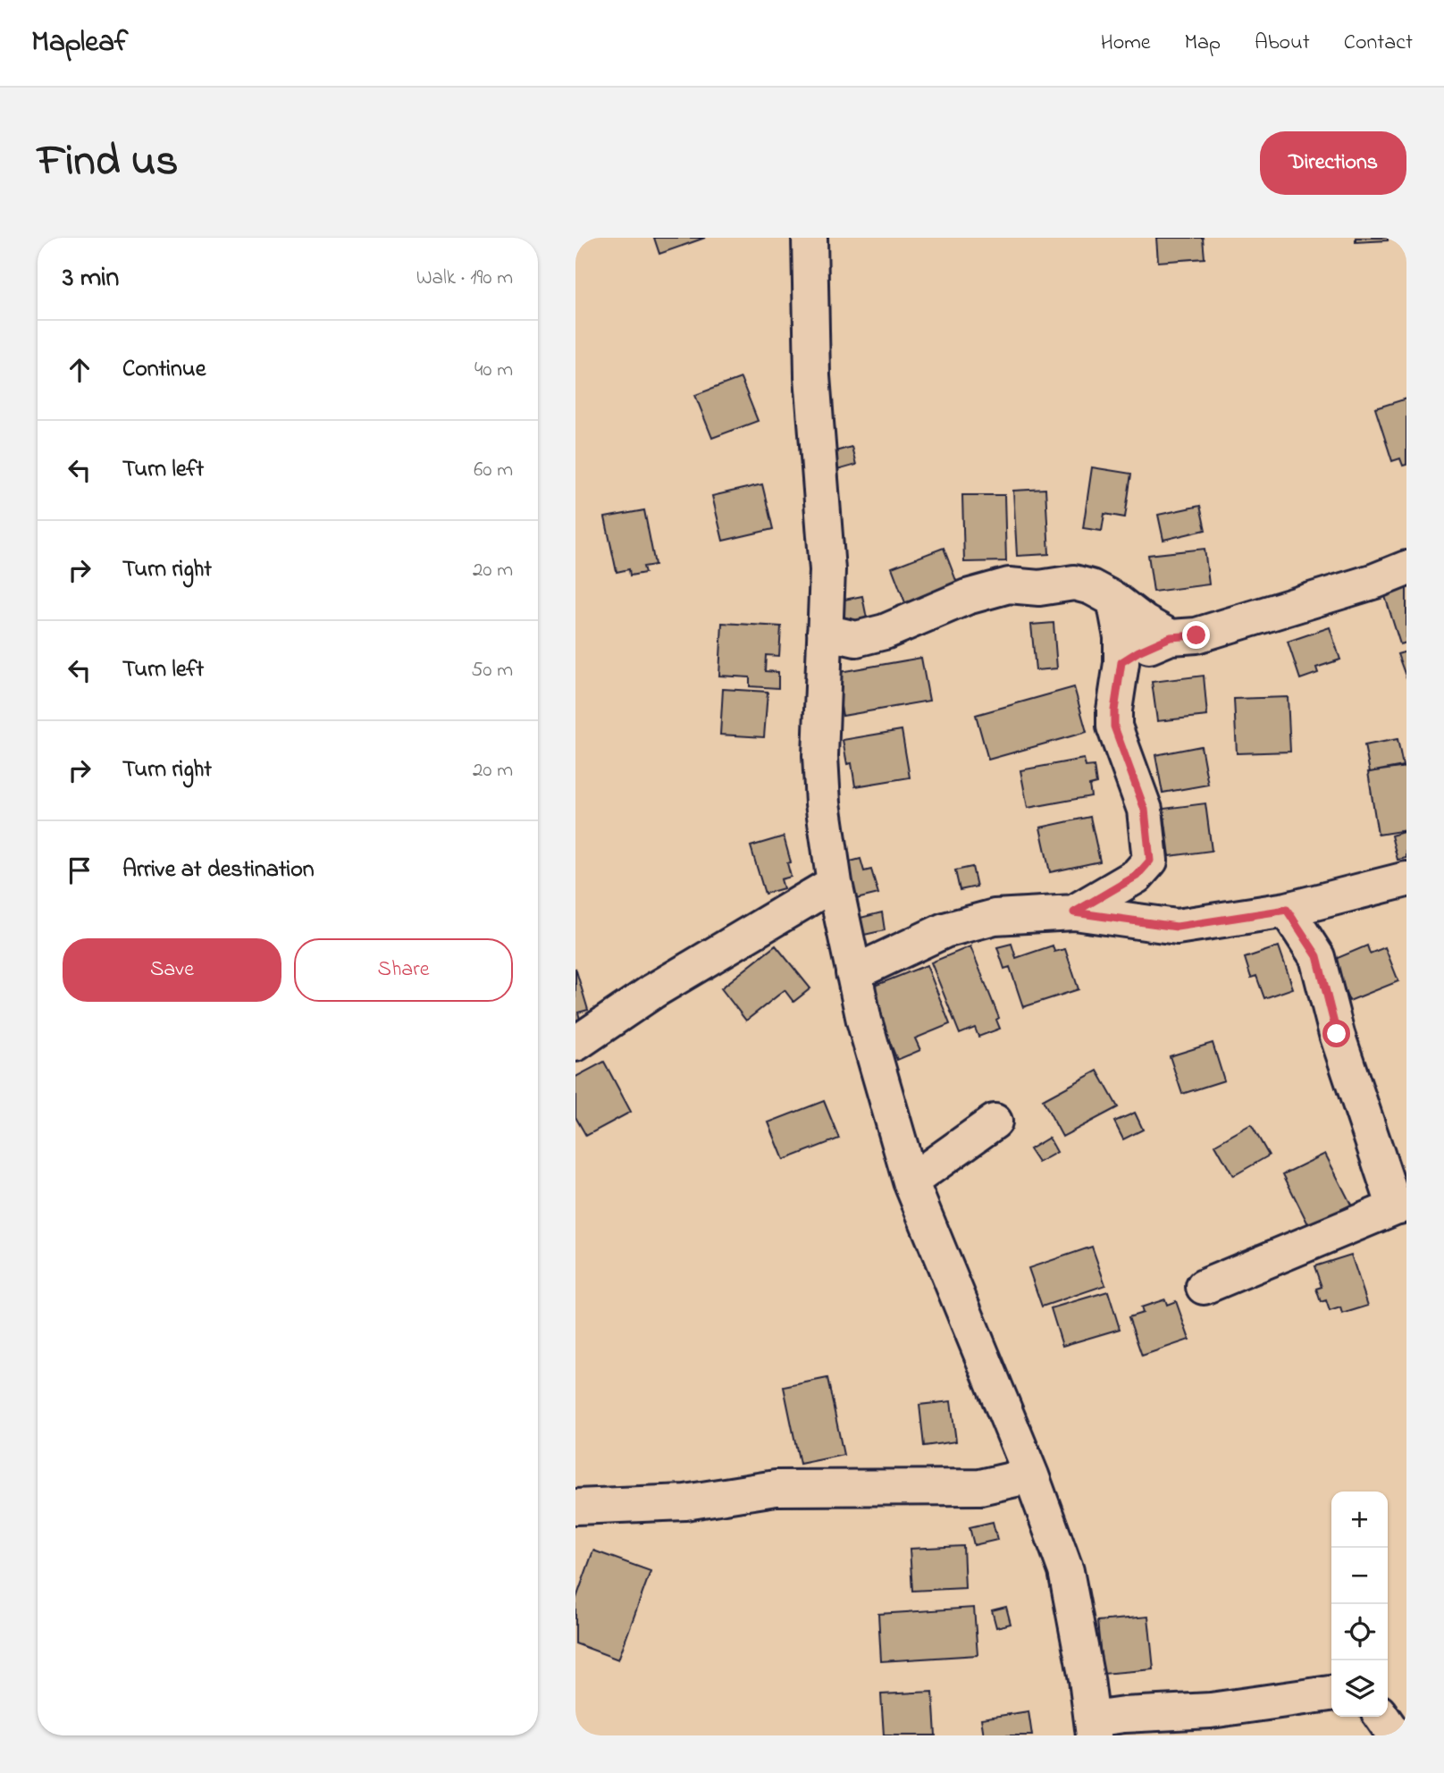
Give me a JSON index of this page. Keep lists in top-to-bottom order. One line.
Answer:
{"page":{"header":"Mapleaf","nav":["Home","Map","About","Contact"],"title":"Find us","buttons":["Directions",["Save","Share"]],"heading":["3 min","Walk · 190 m"],"list":[["Continue","40 m"],["Turn left","60 m"],["Turn right","20 m"],["Turn left","50 m"],["Turn right","20 m"],"Arrive at destination"],"map_buttons":["+","−"]}}
